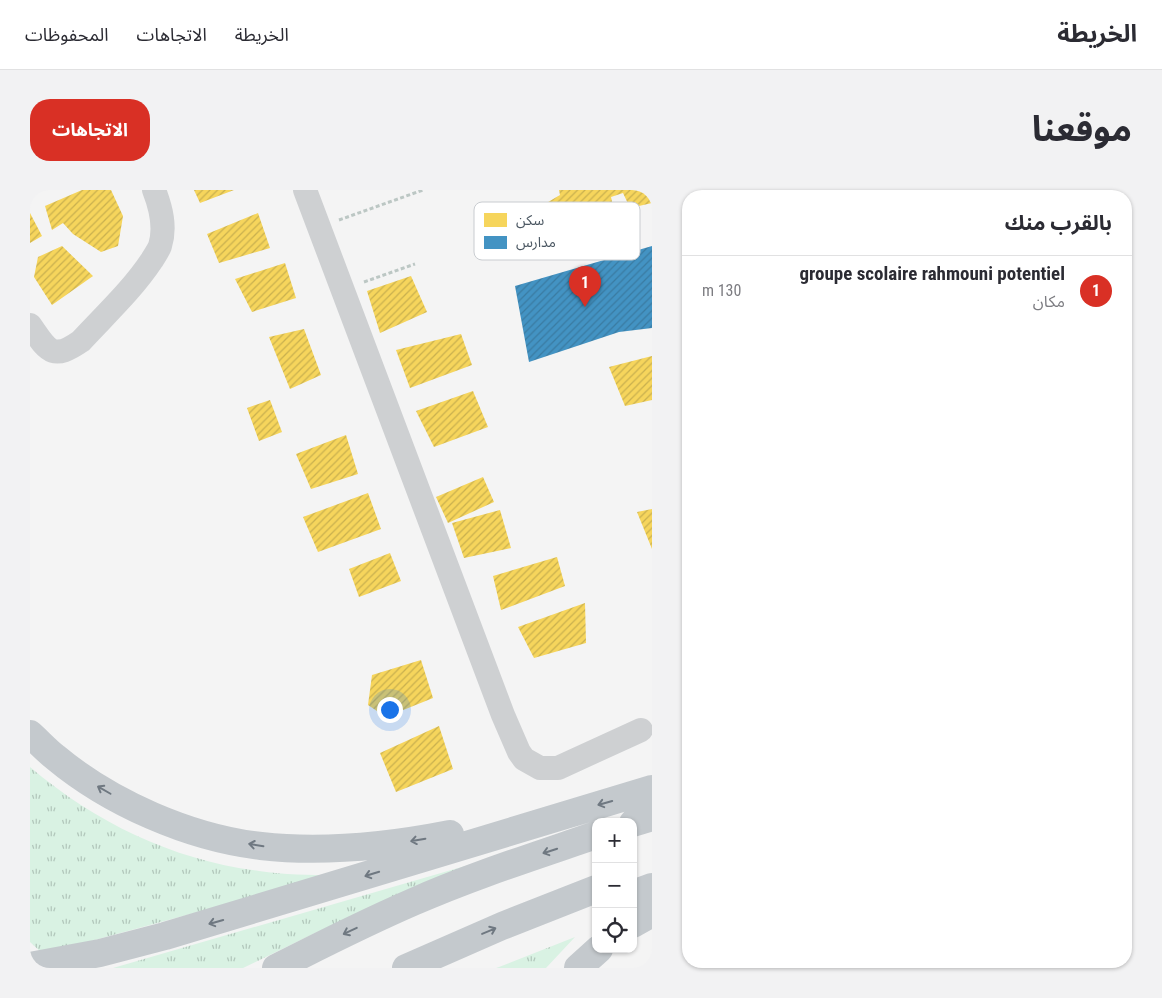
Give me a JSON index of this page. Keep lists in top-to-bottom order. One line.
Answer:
{"legend":["سكن","مدارس"],"page":{"header":"الخريطة","nav":["الخريطة","الاتجاهات","المحفوظات"],"title":"موقعنا","buttons":"الاتجاهات","heading":"بالقرب منك","list":[{"mark":"1","name":"groupe scolaire rahmouni potentiel","note":"مكان","value":"130 m"}],"pins":"1","map_buttons":["+","−"]}}
